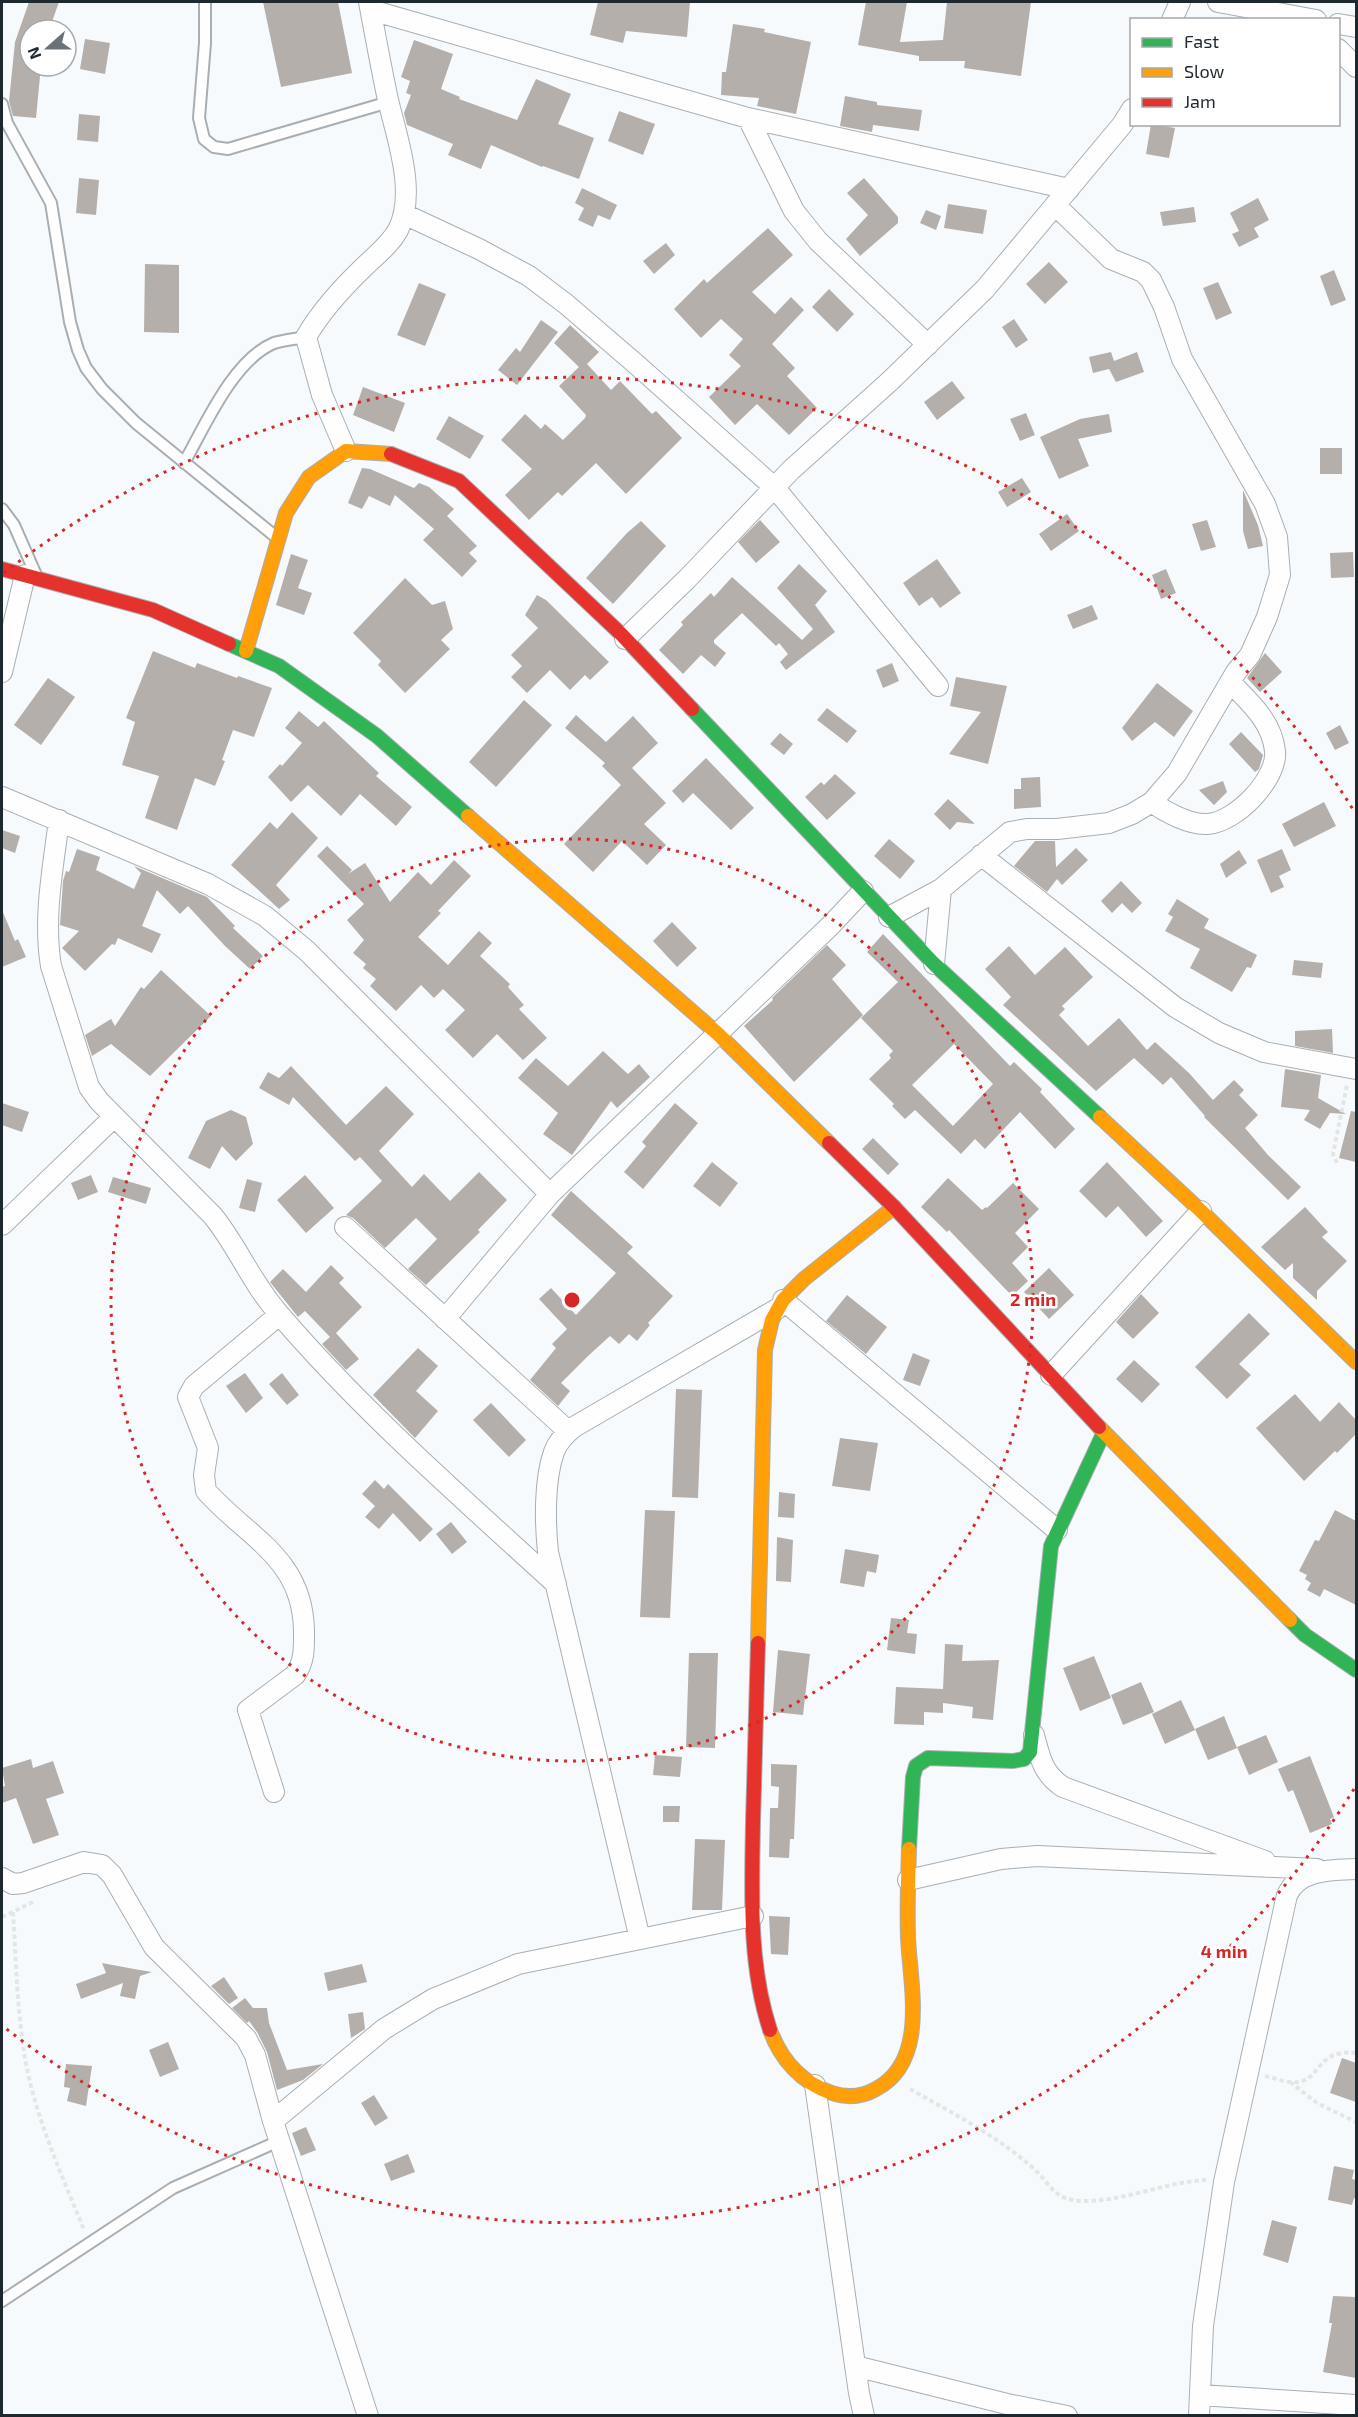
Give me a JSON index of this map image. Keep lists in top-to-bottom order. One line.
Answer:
{"legend":["Fast","Slow","Jam"],"north":"left","rings":["2 min","4 min"]}
